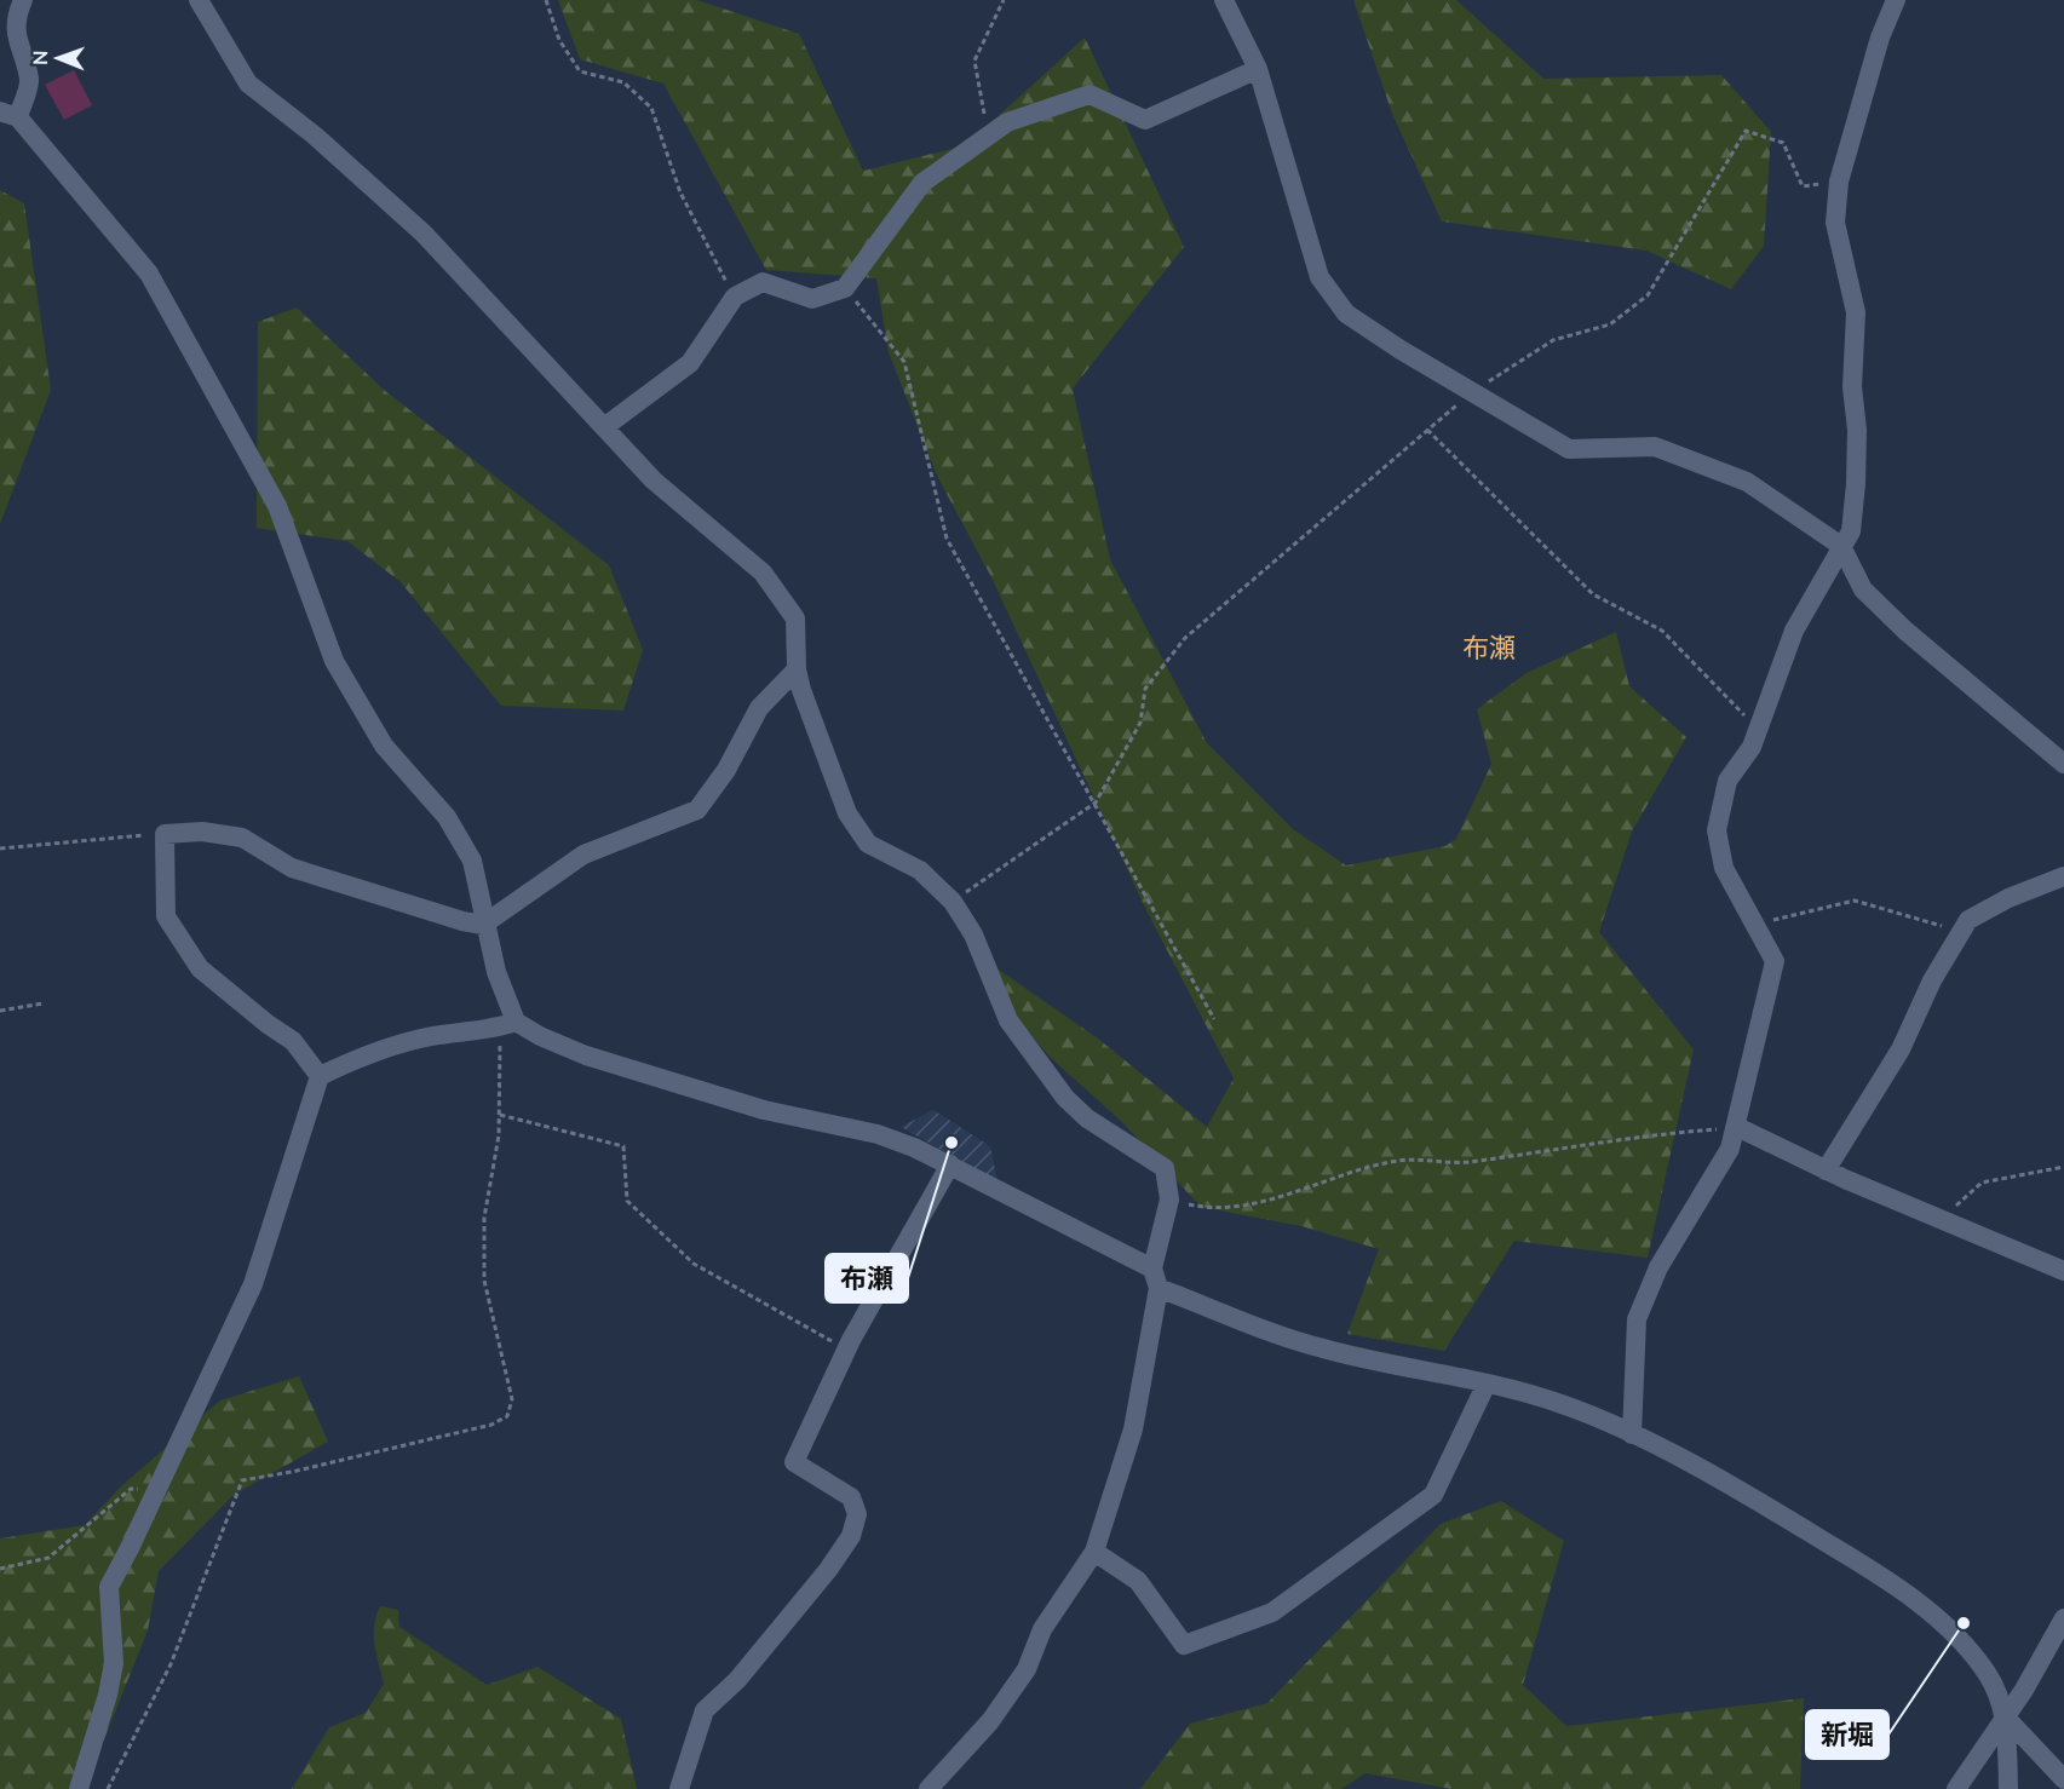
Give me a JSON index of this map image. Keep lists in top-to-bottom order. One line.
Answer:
{"districts":["布瀬"],"places":["布瀬","新堀"],"north":"left"}
